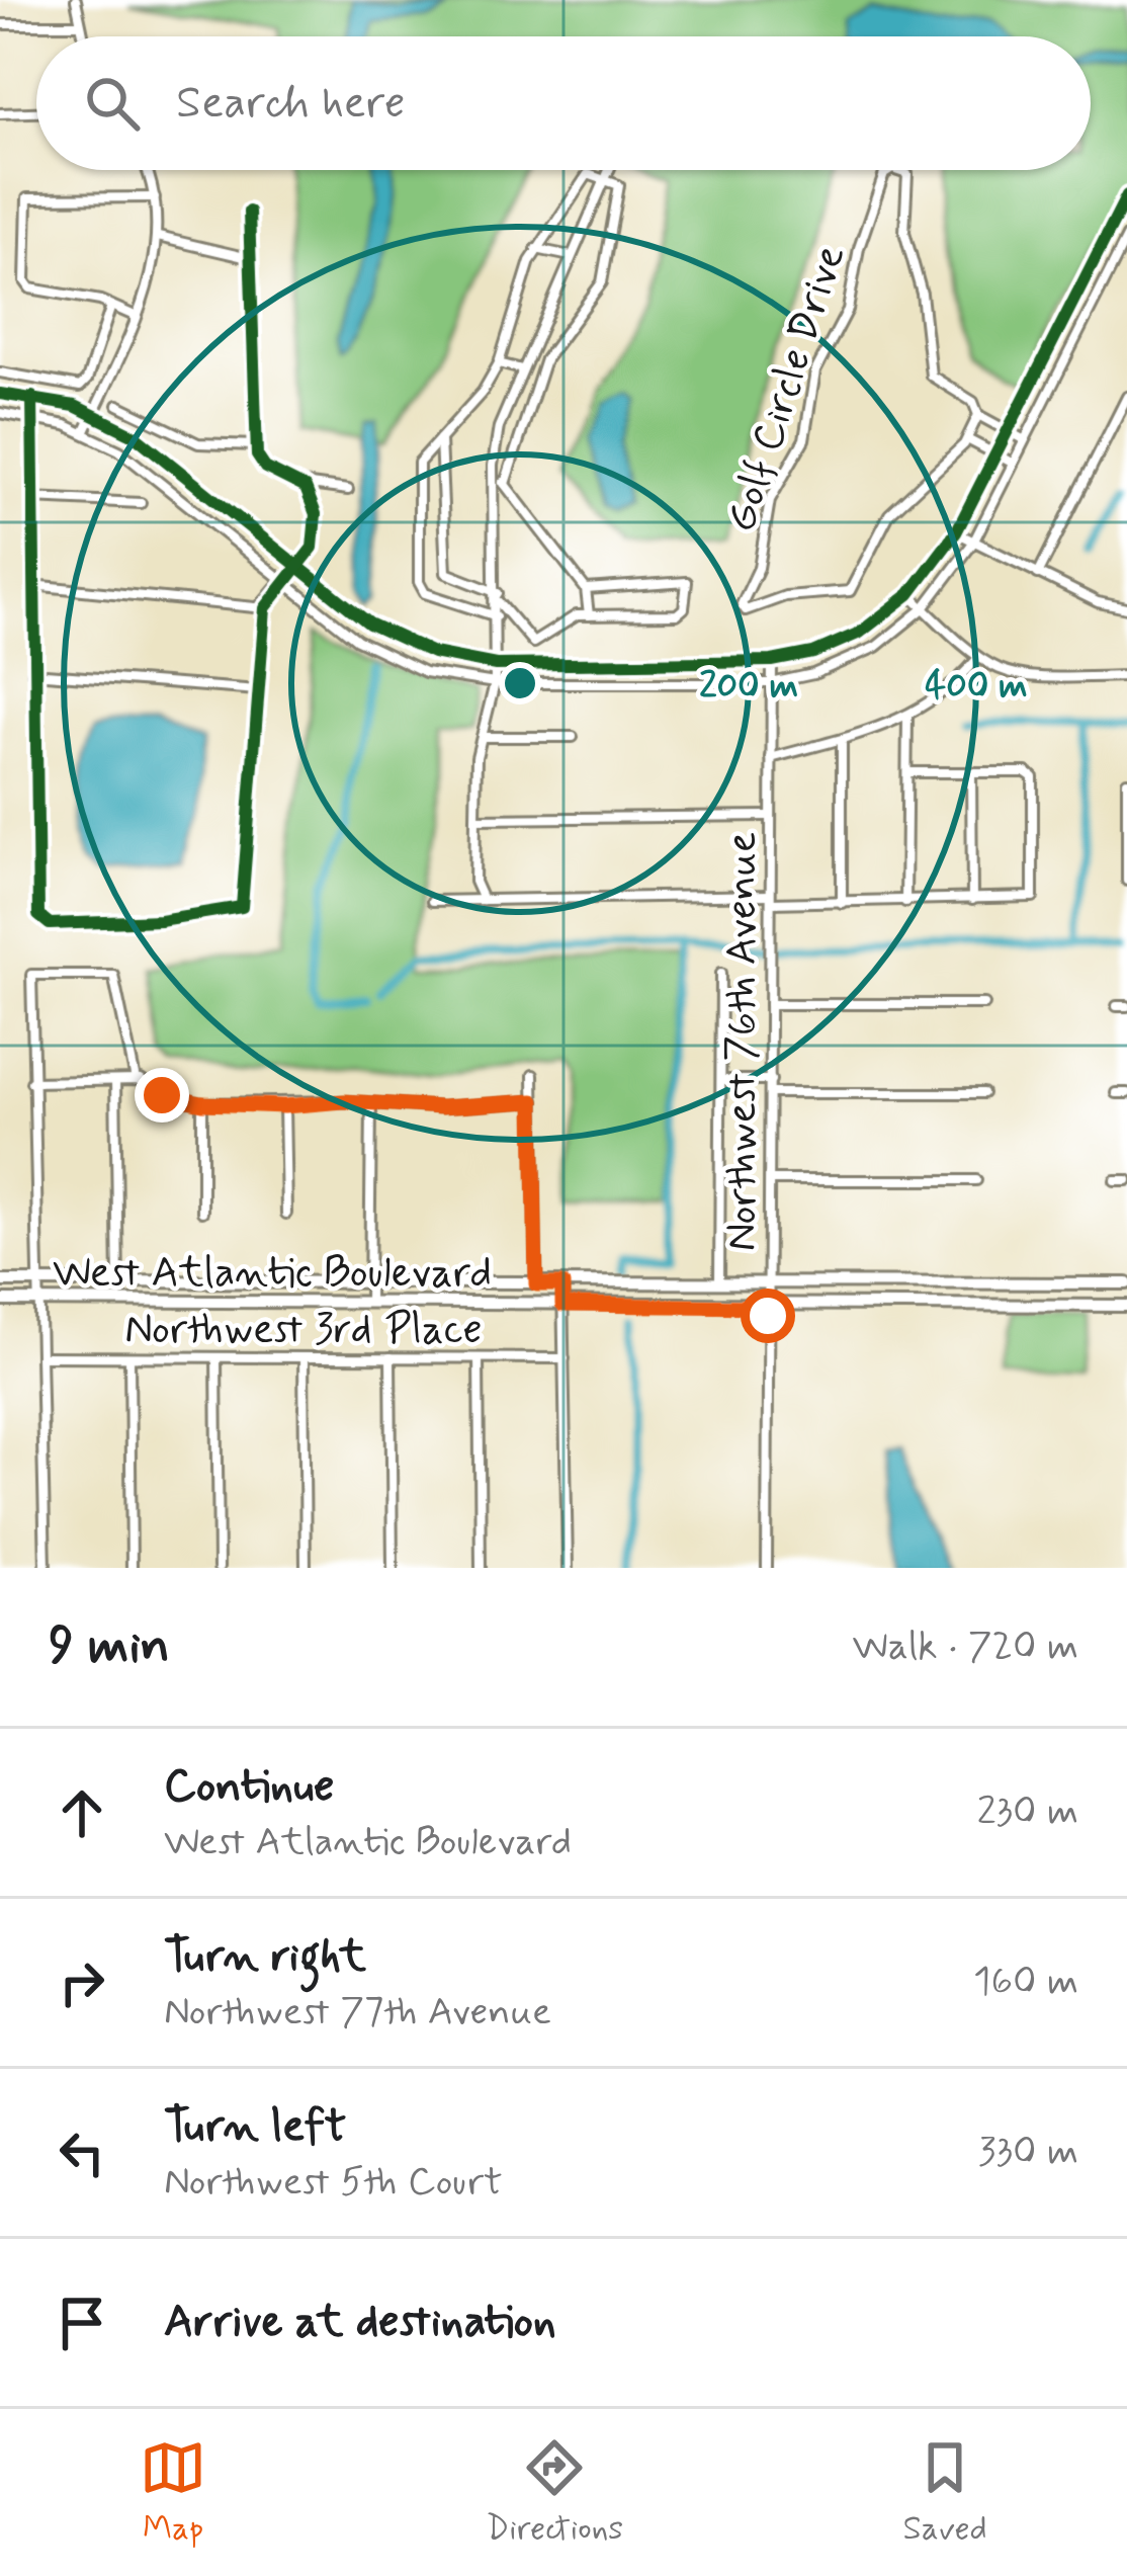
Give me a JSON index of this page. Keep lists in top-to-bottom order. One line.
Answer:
{"streets":{"main road":["West Atlantic Boulevard"],"street":["Golf Circle Drive","Northwest 76th Avenue","Northwest 3rd Place"]},"crossings":[["Northwest 76th Avenue","West Atlantic Boulevard"]],"page":{"search":"Search here","heading":["9 min","Walk · 720 m"],"list":[["Continue","West Atlantic Boulevard","230 m"],["Turn right","Northwest 77th Avenue","160 m"],["Turn left","Northwest 5th Court","330 m"],"Arrive at destination"],"nav":["Map","Directions","Saved"]},"rings":["200 m","400 m"]}
